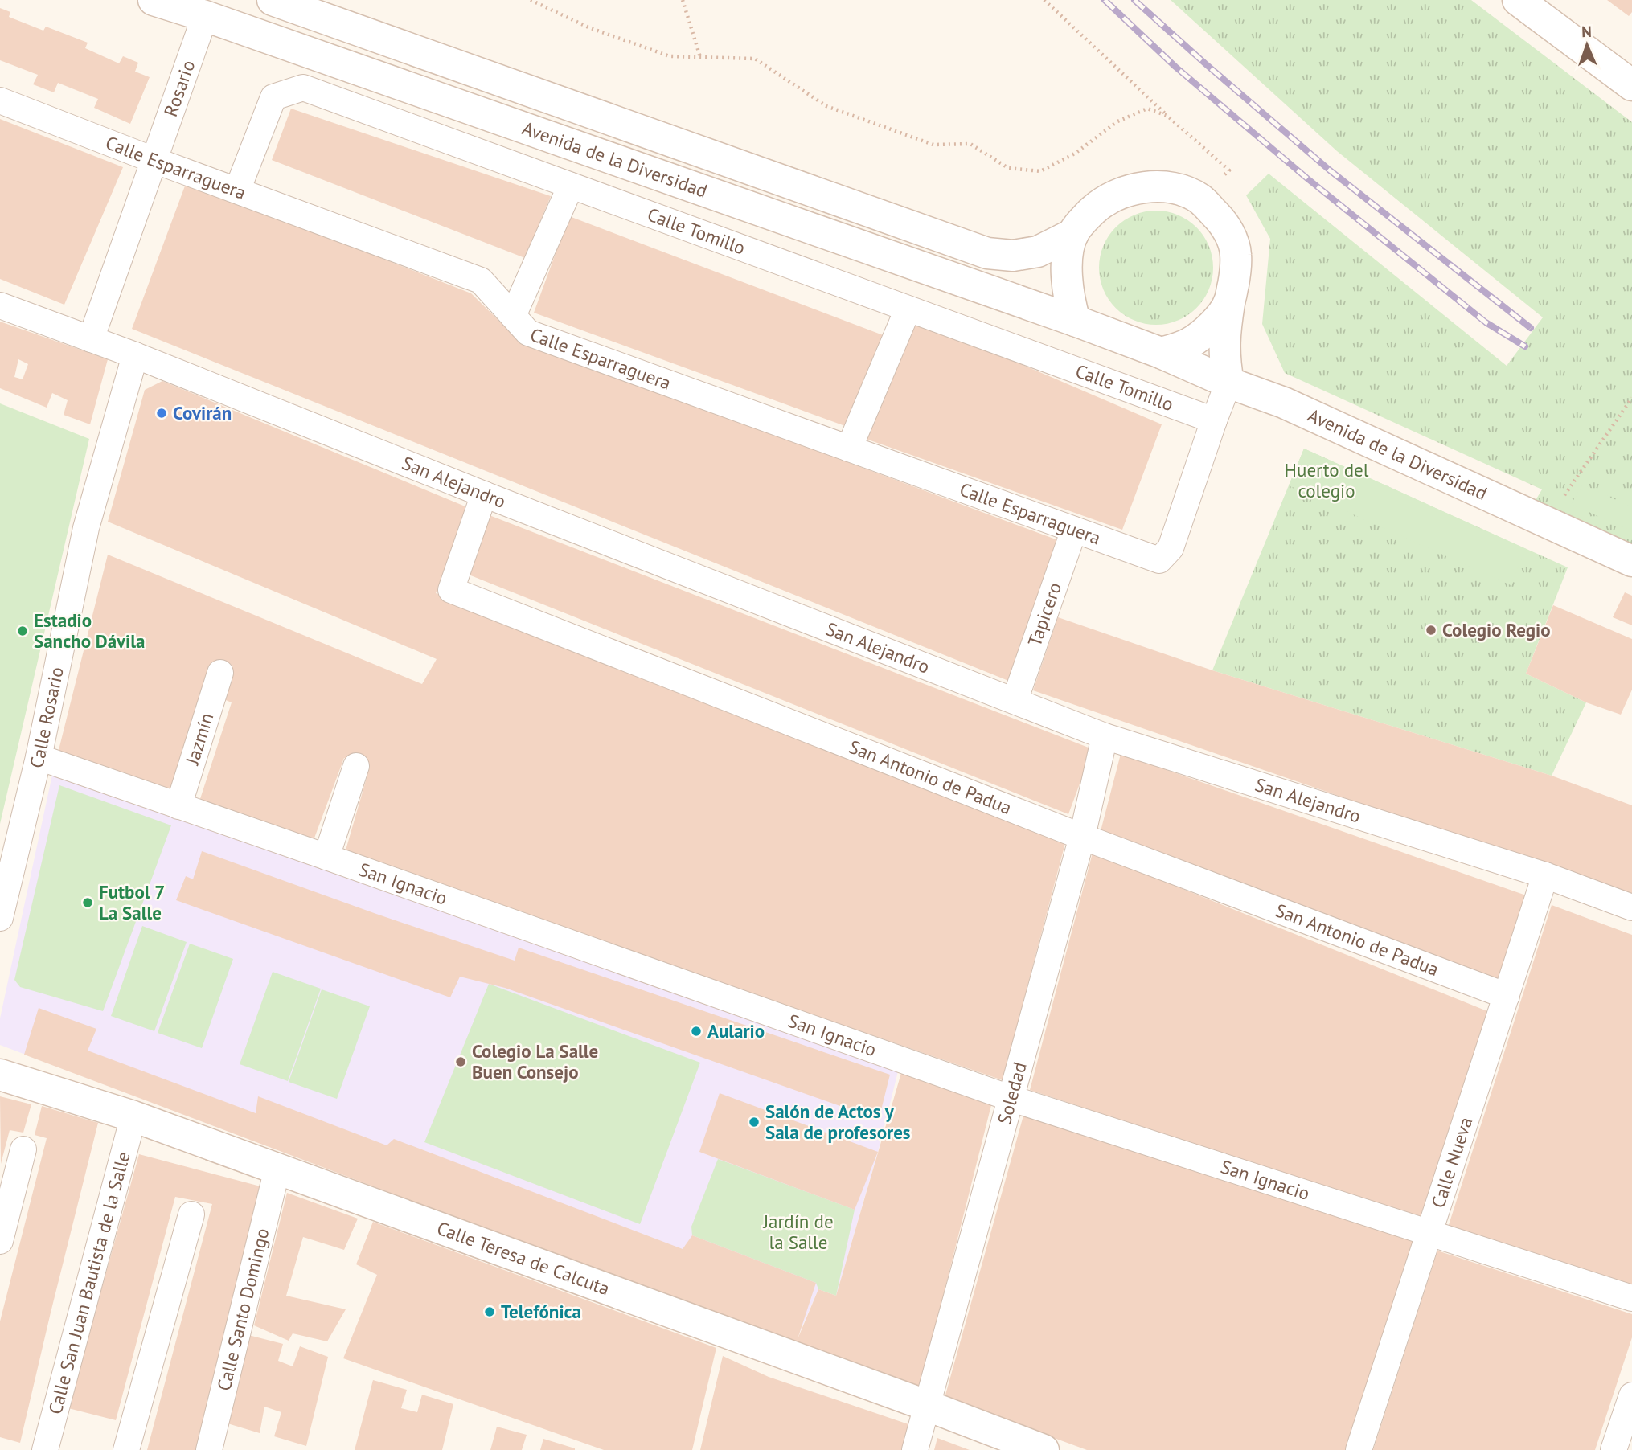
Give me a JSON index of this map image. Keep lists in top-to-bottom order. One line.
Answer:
{"streets":{"main road":["Avenida de la Diversidad","Calle Teresa de Calcuta"],"street":["Rosario","Calle Esparraguera","Calle Tomillo","San Alejandro","Tapicero","Calle Rosario","Jazmín","San Antonio de Padua","San Ignacio","Soledad","Calle Nueva","Calle San Juan Bautista de la Salle","Calle Santo Domingo"]},"crossings":[["Rosario","Avenida de la Diversidad"],["Rosario","Calle Esparraguera"],["Rosario","San Alejandro"],["Calle Esparraguera","Calle Tomillo"],["Calle Esparraguera","Tapicero"],["San Alejandro","Tapicero"],["San Alejandro","Calle Rosario"],["San Alejandro","San Antonio de Padua"],["San Alejandro","Soledad"],["San Alejandro","Calle Nueva"],["Calle Rosario","San Ignacio"],["Jazmín","San Ignacio"],["San Antonio de Padua","Soledad"],["San Antonio de Padua","Calle Nueva"],["San Ignacio","Soledad"],["San Ignacio","Calle Nueva"],["Soledad","Calle Teresa de Calcuta"],["Calle Teresa de Calcuta","Calle San Juan Bautista de la Salle"],["Calle Teresa de Calcuta","Calle Santo Domingo"]],"parks":["Huerto del colegio","Jardín de la Salle"],"places":["Covirán","Colegio Regio","Estadio Sancho Dávila","Futbol 7 La Salle","Aulario","Colegio La Salle Buen Consejo","Salón de Actos y Sala de profesores","Telefónica"],"north":"top"}
